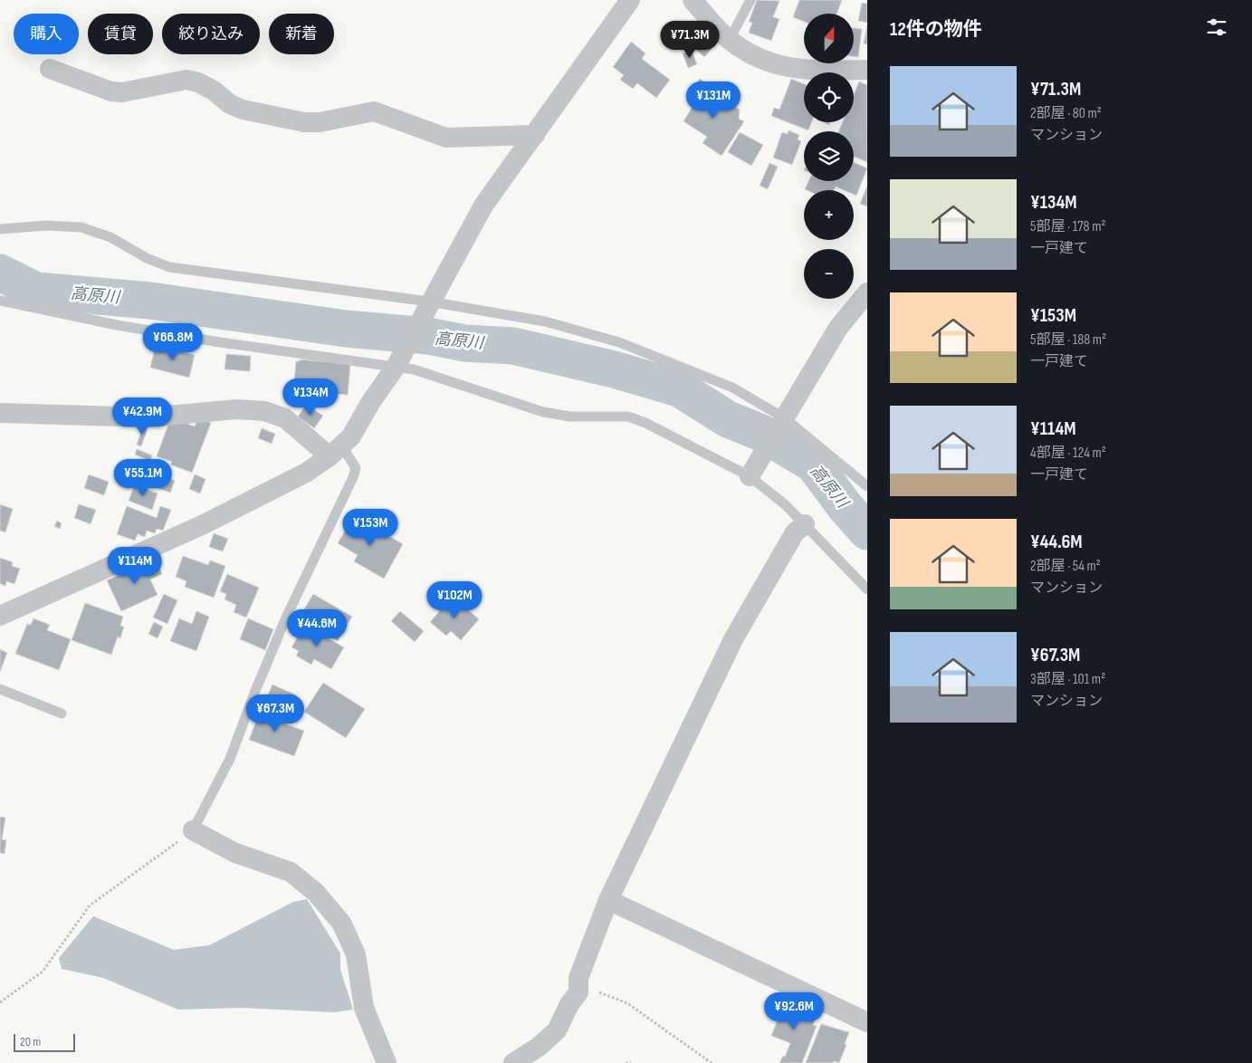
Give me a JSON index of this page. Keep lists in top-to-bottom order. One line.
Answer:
{"water":["高原川"],"scale_bar":"20 m","north":"top","page":{"heading":"12件の物件","map_buttons":["+","−"],"chip":["購入","賃貸","絞り込み","新着"],"price":["¥71.3M","¥131M","¥66.8M","¥134M","¥42.9M","¥55.1M","¥153M","¥114M","¥102M","¥44.6M","¥67.3M","¥92.6M"],"list":[{"name":"¥71.3M","note":"2部屋 · 80 m² · マンション"},{"name":"¥134M","note":"5部屋 · 178 m² · 一戸建て"},{"name":"¥153M","note":"5部屋 · 188 m² · 一戸建て"},{"name":"¥114M","note":"4部屋 · 124 m² · 一戸建て"},{"name":"¥44.6M","note":"2部屋 · 54 m² · マンション"},{"name":"¥67.3M","note":"3部屋 · 101 m² · マンション"}],"scale":"20 m"}}
